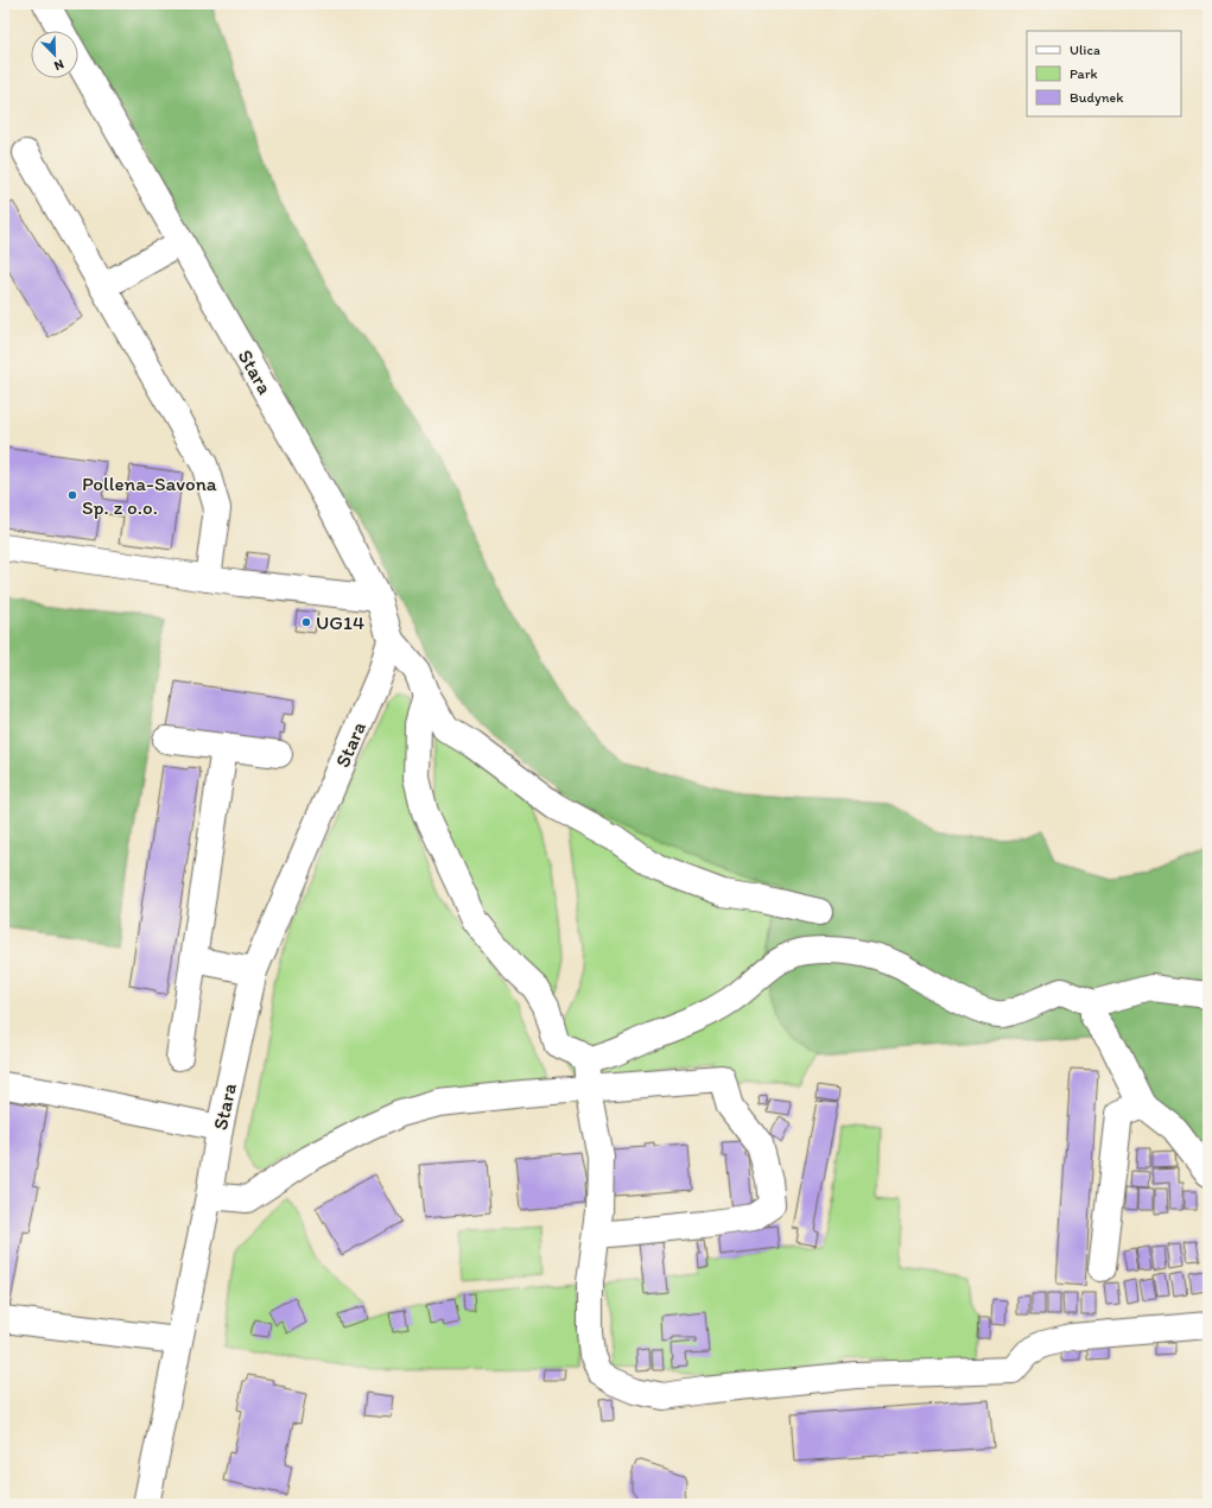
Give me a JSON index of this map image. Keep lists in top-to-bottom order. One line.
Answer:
{"streets":{"street":["Stara"]},"places":["Pollena-Savona Sp. z o.o.","UG14"],"legend":["Ulica","Park","Budynek"],"north":"bottom right"}
